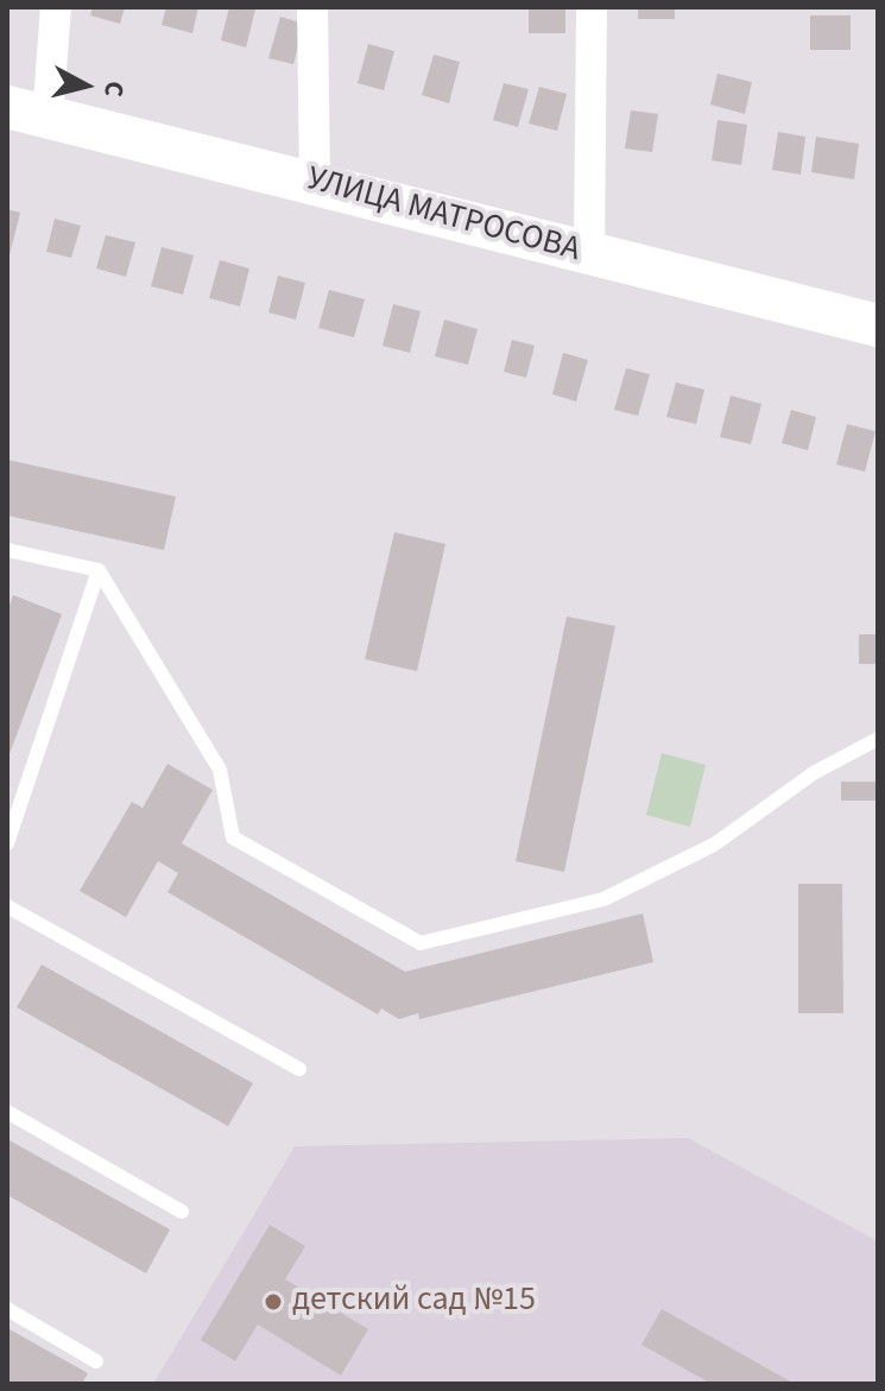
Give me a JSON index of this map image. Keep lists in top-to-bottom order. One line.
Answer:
{"streets":{"main road":["УЛИЦА МАТРОСОВА"]},"places":["детский сад №15"],"north":"right"}
